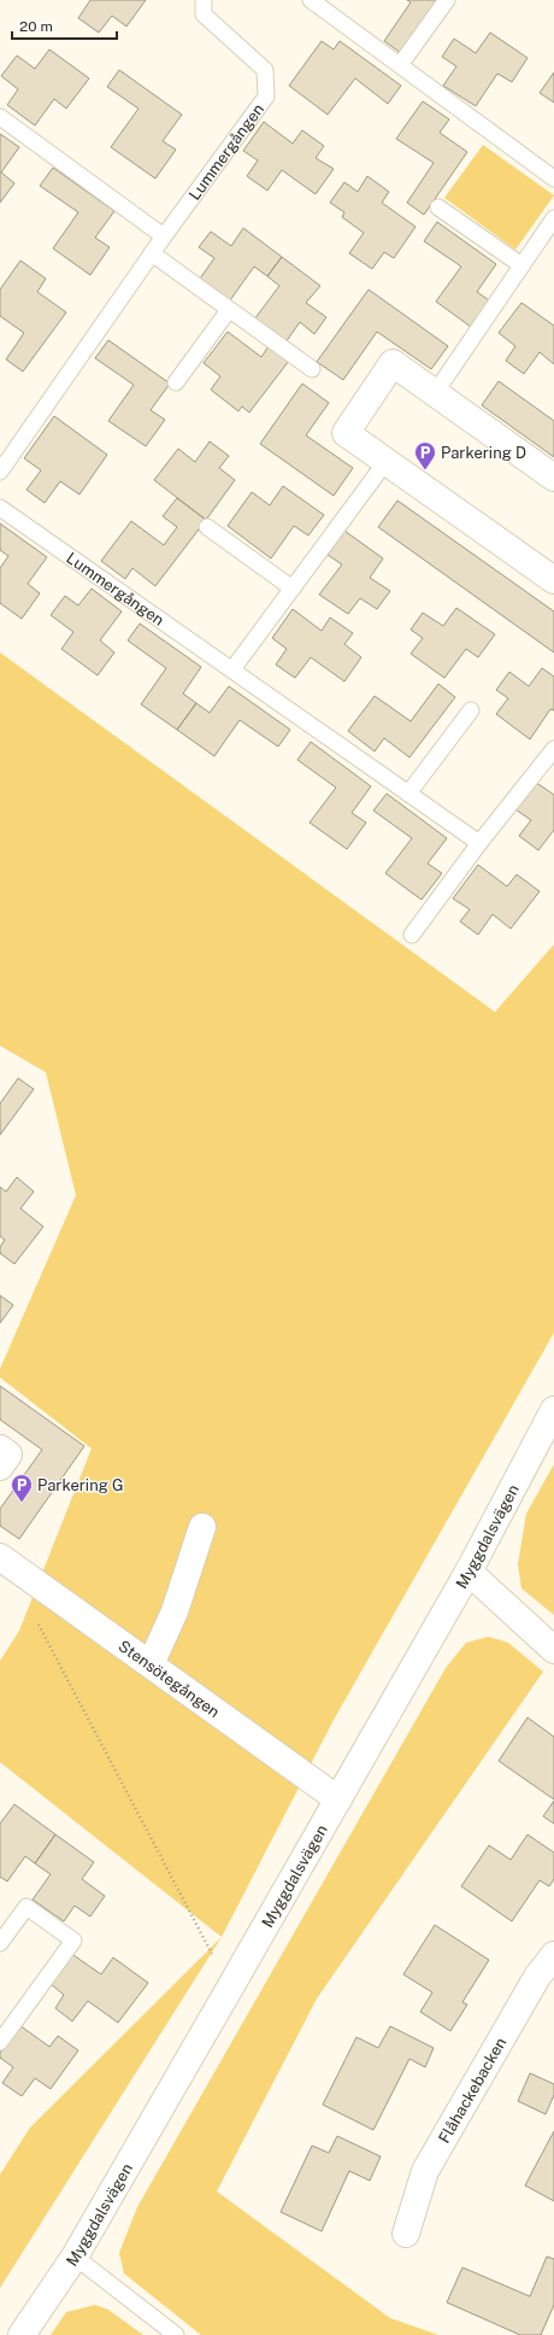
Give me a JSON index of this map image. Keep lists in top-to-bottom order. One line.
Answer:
{"streets":{"street":["Myggdalsvägen","Stensötegången","Flåhackebacken"],"lane":["Lummergången"]},"crossings":[["Myggdalsvägen","Stensötegången"]],"places":{"parking":["Parkering D","Parkering G"]},"scale_bar":"20 m"}
